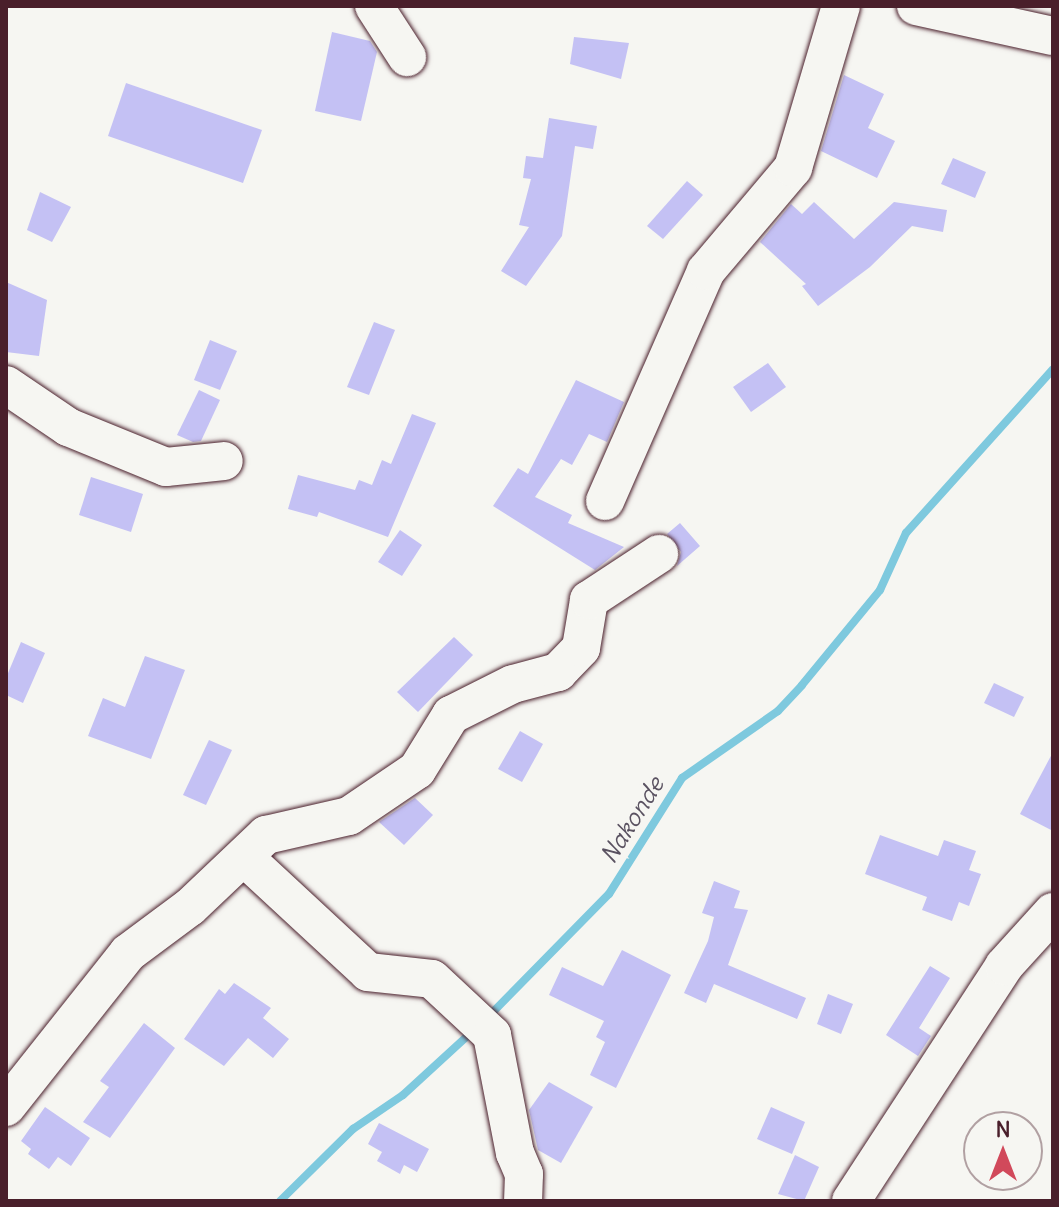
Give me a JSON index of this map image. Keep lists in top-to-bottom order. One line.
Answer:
{"water":["Nakonde"],"north":"top"}
